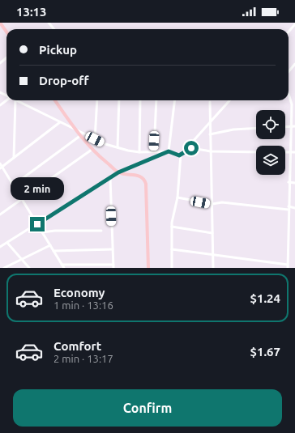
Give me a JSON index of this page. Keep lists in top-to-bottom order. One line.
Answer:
{"page":{"status":"13:13","banner":["Pickup","Drop-off"],"bubble":"2 min","list":[{"name":"Economy","note":"1 min · 13:16","value":"$1.24"},{"name":"Comfort","note":"2 min · 13:17","value":"$1.67"}],"buttons":"Confirm"}}
